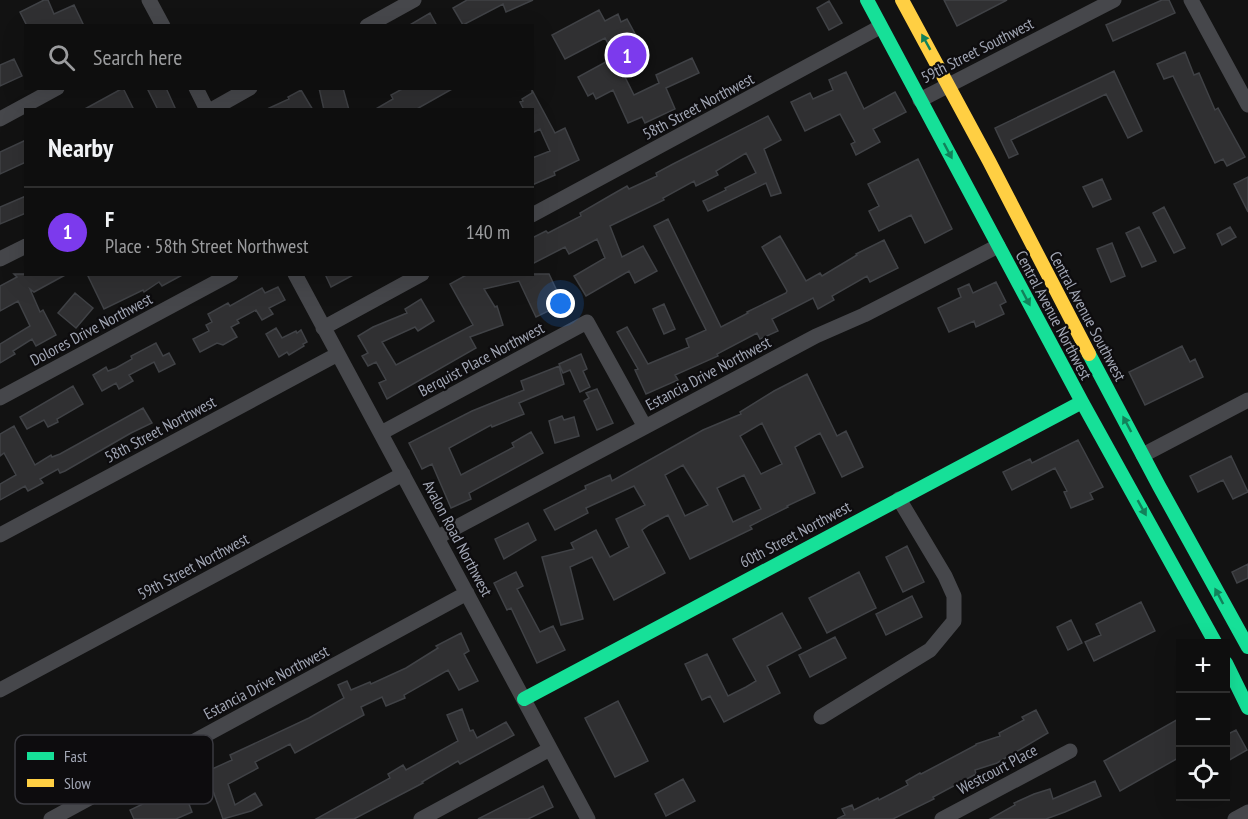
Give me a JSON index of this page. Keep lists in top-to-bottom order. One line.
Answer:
{"streets":{"main road":["Central Avenue Northwest","Central Avenue Southwest","60th Street Northwest"],"street":["59th Street Southwest","58th Street Northwest","Dolores Drive Northwest","Berquist Place Northwest","Estancia Drive Northwest","Avalon Road Northwest","59th Street Northwest","Westcourt Place"]},"crossings":[["59th Street Southwest","Central Avenue Northwest"],["59th Street Southwest","Central Avenue Southwest"],["58th Street Northwest","Central Avenue Northwest"],["58th Street Northwest","Avalon Road Northwest"],["Central Avenue Northwest","Estancia Drive Northwest"],["Central Avenue Northwest","60th Street Northwest"],["Berquist Place Northwest","Estancia Drive Northwest"],["Berquist Place Northwest","Avalon Road Northwest"],["Estancia Drive Northwest","Avalon Road Northwest"],["60th Street Northwest","Avalon Road Northwest"],["Avalon Road Northwest","59th Street Northwest"]],"one_way":["Central Avenue Northwest","Central Avenue Southwest"],"legend":["Fast","Slow"],"page":{"search":"Search here","pins":"1","heading":"Nearby","list":[{"mark":"1","name":"F","note":"Place · 58th Street Northwest","value":"140 m"}],"map_buttons":["+","−"]}}
